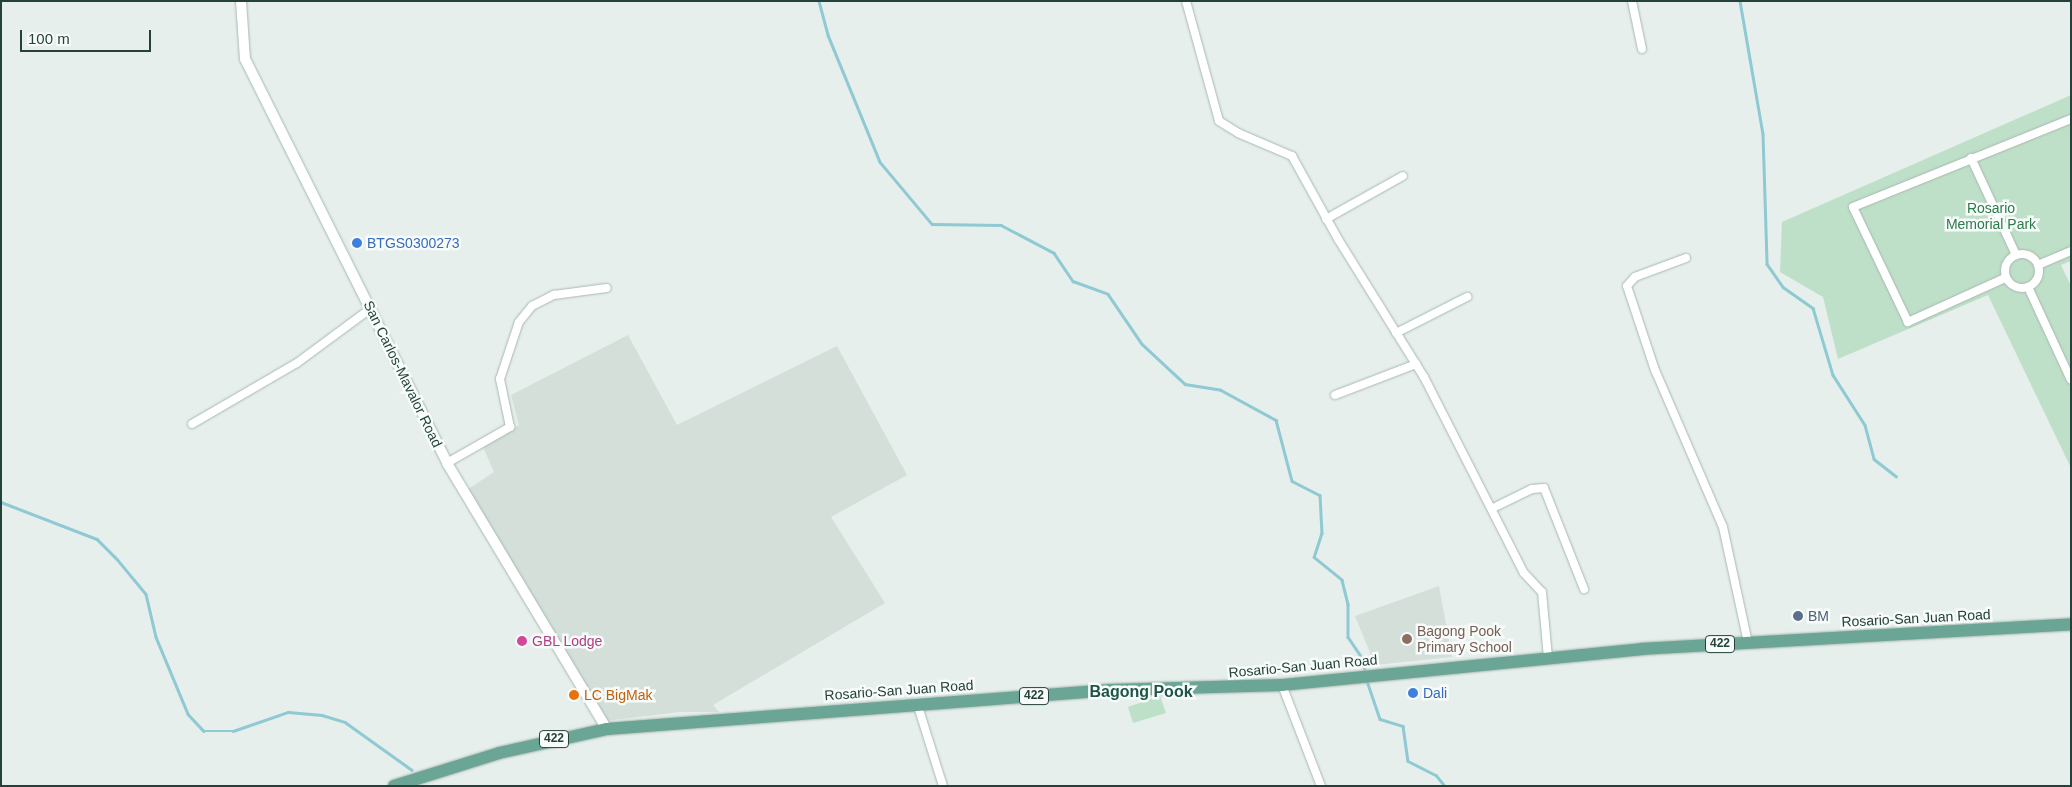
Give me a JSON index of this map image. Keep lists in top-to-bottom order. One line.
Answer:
{"streets":{"main road":["Rosario-San Juan Road","422"],"street":["San Carlos-Mavalor Road"]},"crossings":[["San Carlos-Mavalor Road","Rosario-San Juan Road"]],"districts":["Bagong Pook"],"parks":["Rosario Memorial Park"],"places":["BTGS0300273","BM","Bagong Pook Primary School","GBL Lodge","Dali","LC BigMak"],"scale_bar":"100 m"}
